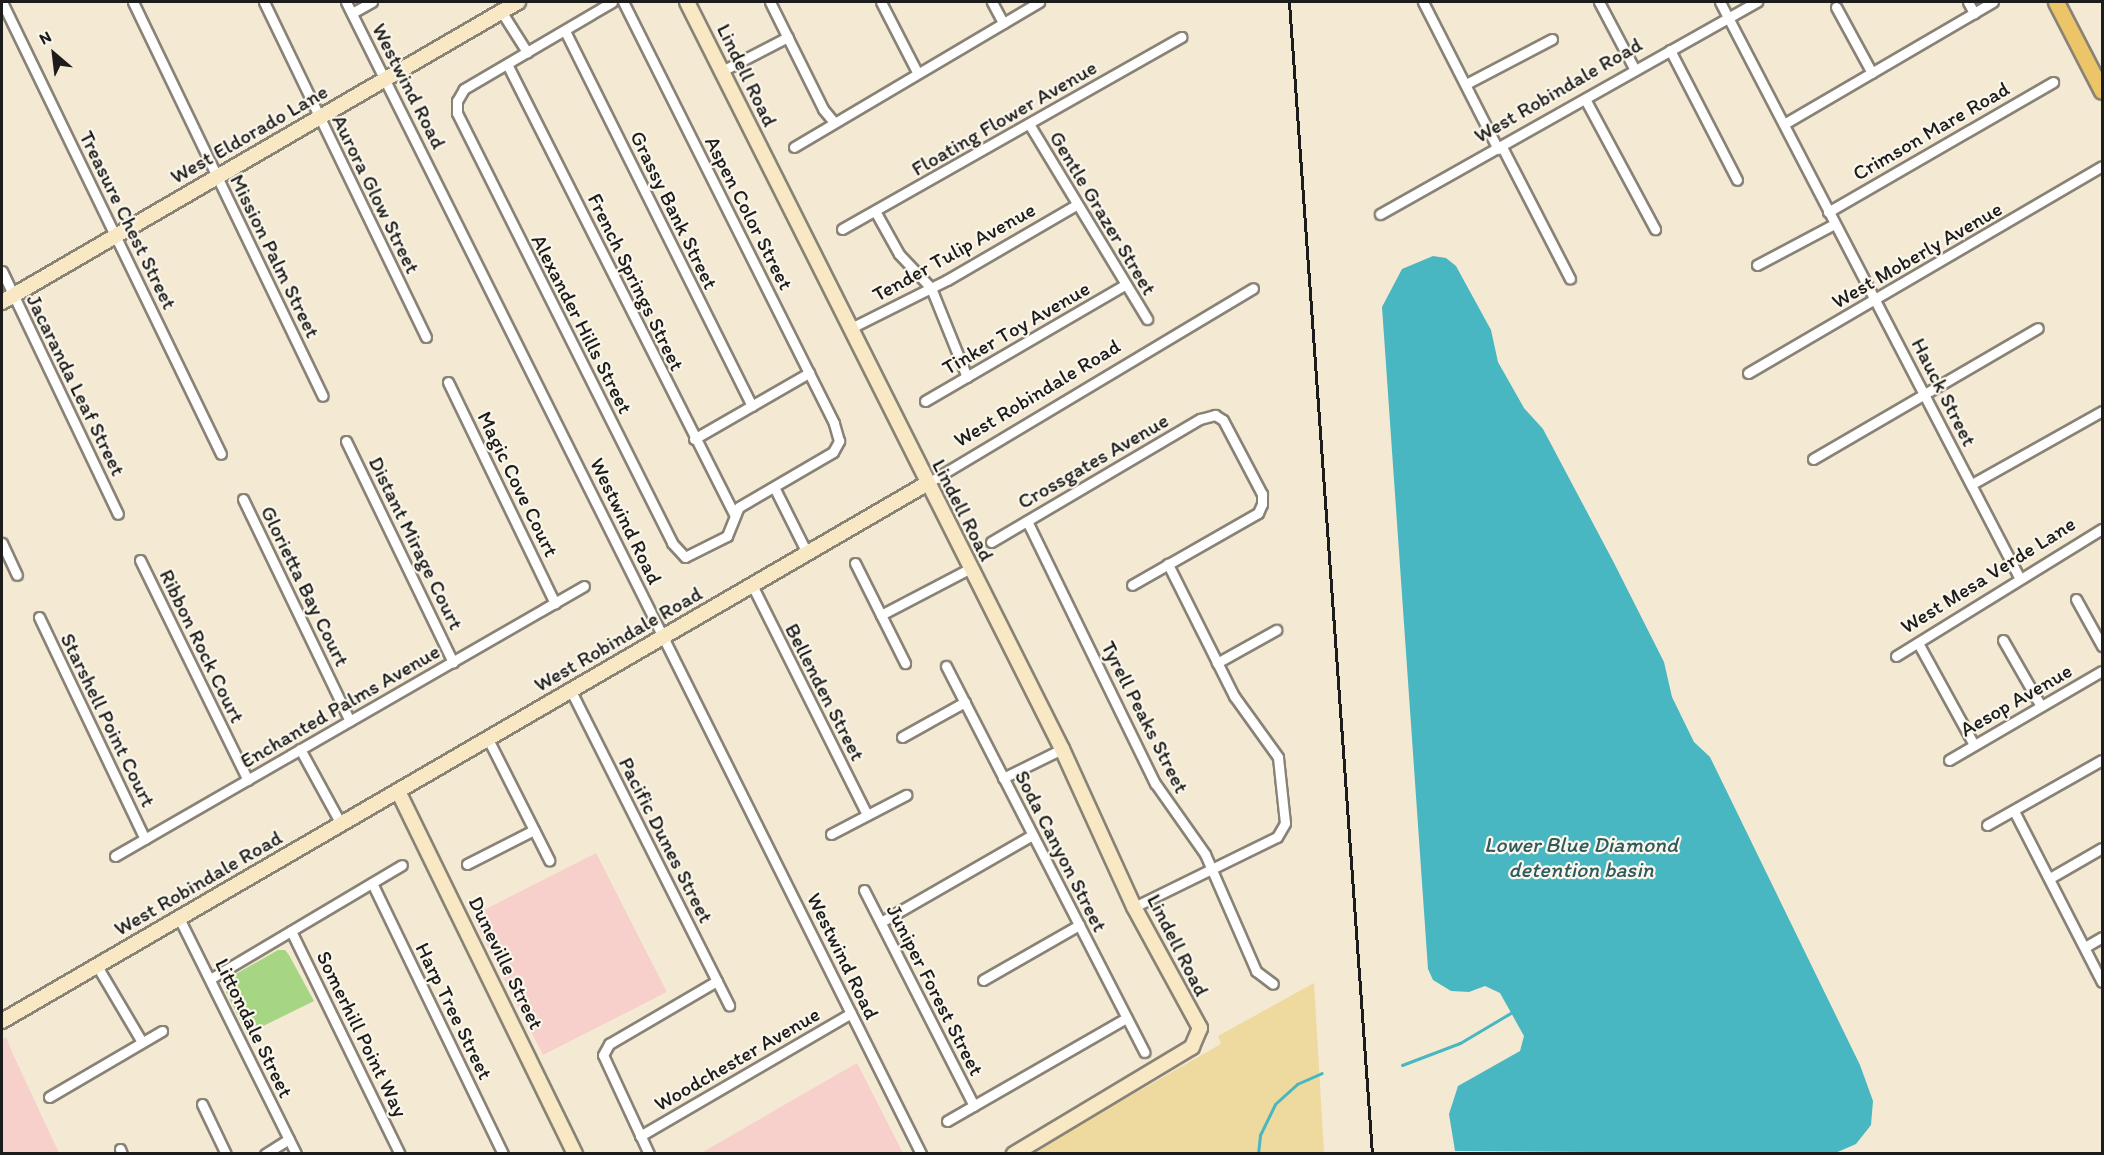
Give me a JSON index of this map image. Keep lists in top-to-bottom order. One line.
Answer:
{"streets":{"street":["Lindell Road","Westwind Road","West Robindale Road","Floating Flower Avenue","Crimson Mare Road","West Eldorado Lane","Aurora Glow Street","Grassy Bank Street","Aspen Color Street","Gentle Grazer Street","Treasure Chest Street","Tender Tulip Avenue","West Moberly Avenue","Mission Palm Street","French Springs Street","Alexander Hills Street","Tinker Toy Avenue","Jacaranda Leaf Street","Hauck Street","Crossgates Avenue","Magic Cove Court","Distant Mirage Court","West Mesa Verde Lane","Glorietta Bay Court","Ribbon Rock Court","Bellenden Street","Aesop Avenue","Enchanted Palms Avenue","Tyrell Peaks Street","Starshell Point Court","Pacific Dunes Street","Soda Canyon Street","Duneville Street","Juniper Forest Street","Harp Tree Street","Littondale Street","Somerhill Point Way","Woodchester Avenue"]},"crossings":[["Lindell Road","West Robindale Road"],["Lindell Road","Tender Tulip Avenue"],["Westwind Road","West Robindale Road"],["Westwind Road","West Eldorado Lane"],["Westwind Road","Woodchester Avenue"],["West Robindale Road","Hauck Street"],["West Robindale Road","Bellenden Street"],["West Robindale Road","Pacific Dunes Street"],["West Robindale Road","Duneville Street"],["West Robindale Road","Littondale Street"],["Floating Flower Avenue","Gentle Grazer Street"],["Crimson Mare Road","Hauck Street"],["West Eldorado Lane","Aurora Glow Street"],["West Eldorado Lane","Treasure Chest Street"],["West Eldorado Lane","Mission Palm Street"],["West Eldorado Lane","Jacaranda Leaf Street"],["Gentle Grazer Street","Tender Tulip Avenue"],["Gentle Grazer Street","Tinker Toy Avenue"],["West Moberly Avenue","Hauck Street"],["French Springs Street","Alexander Hills Street"],["Hauck Street","West Mesa Verde Lane"],["Crossgates Avenue","Tyrell Peaks Street"],["Magic Cove Court","Enchanted Palms Avenue"],["Distant Mirage Court","Enchanted Palms Avenue"],["Glorietta Bay Court","Enchanted Palms Avenue"],["Ribbon Rock Court","Enchanted Palms Avenue"],["Enchanted Palms Avenue","Starshell Point Court"]],"water":["Lower Blue Diamond detention basin"],"north":"top left"}
